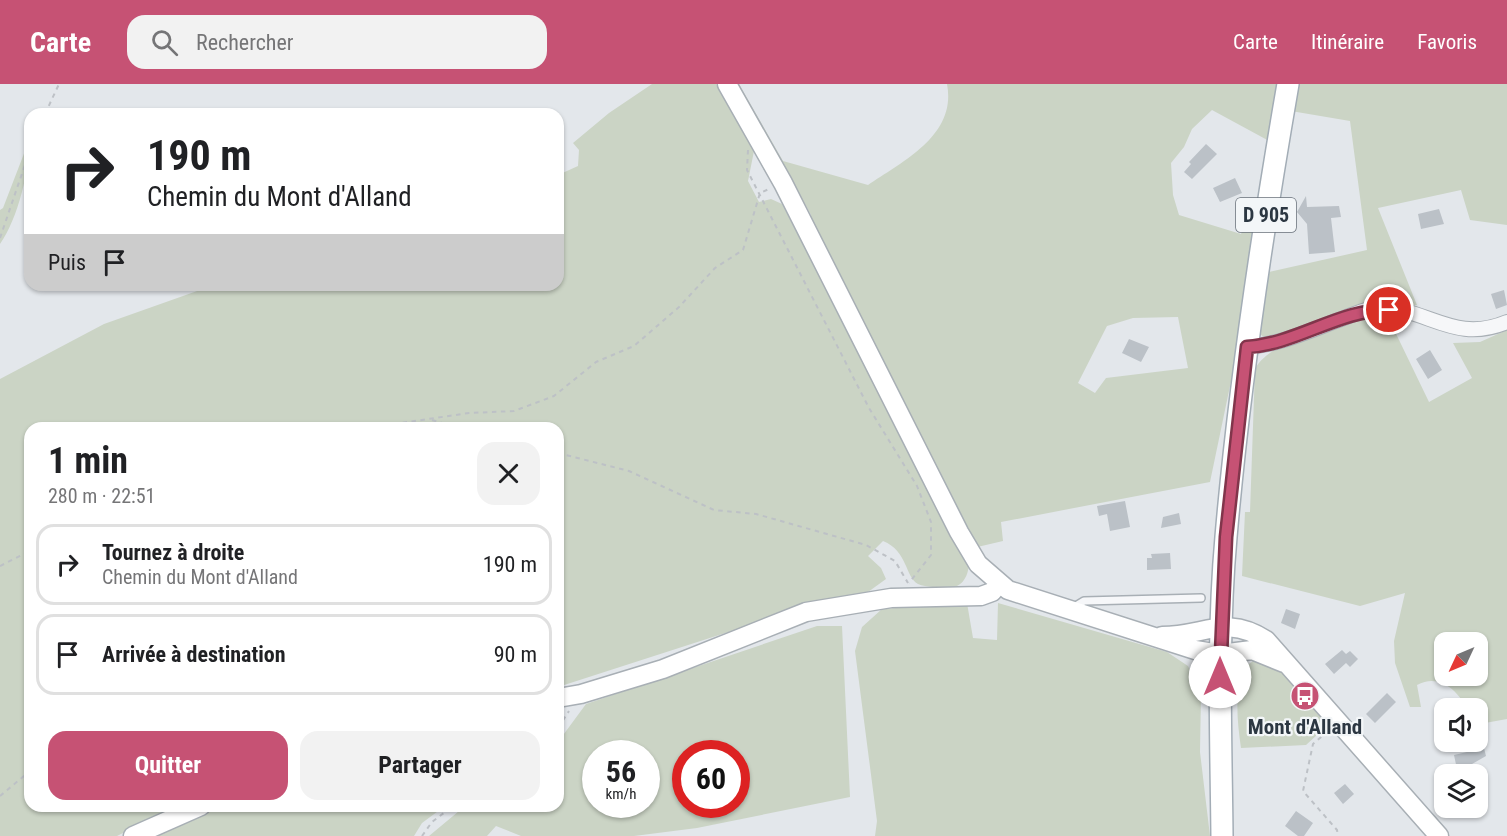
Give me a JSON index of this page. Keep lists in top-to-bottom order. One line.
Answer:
{"streets":{"main road":["D 905"]},"places":{"bus stop":["Mont d'Alland"]},"north":"bottom left","page":{"header":"Carte","search":"Rechercher","nav":["Carte","Itinéraire","Favoris"],"turn":["190 m","Chemin du Mont d'Alland"],"then":"Puis","heading":["1 min","280 m · 22:51"],"list":[{"name":"Tournez à droite","note":"Chemin du Mont d'Alland","value":"190 m"},{"name":"Arrivée à destination","value":"90 m"}],"buttons":["Quitter","Partager"],"speed":"56 km/h","limit":"60"}}
